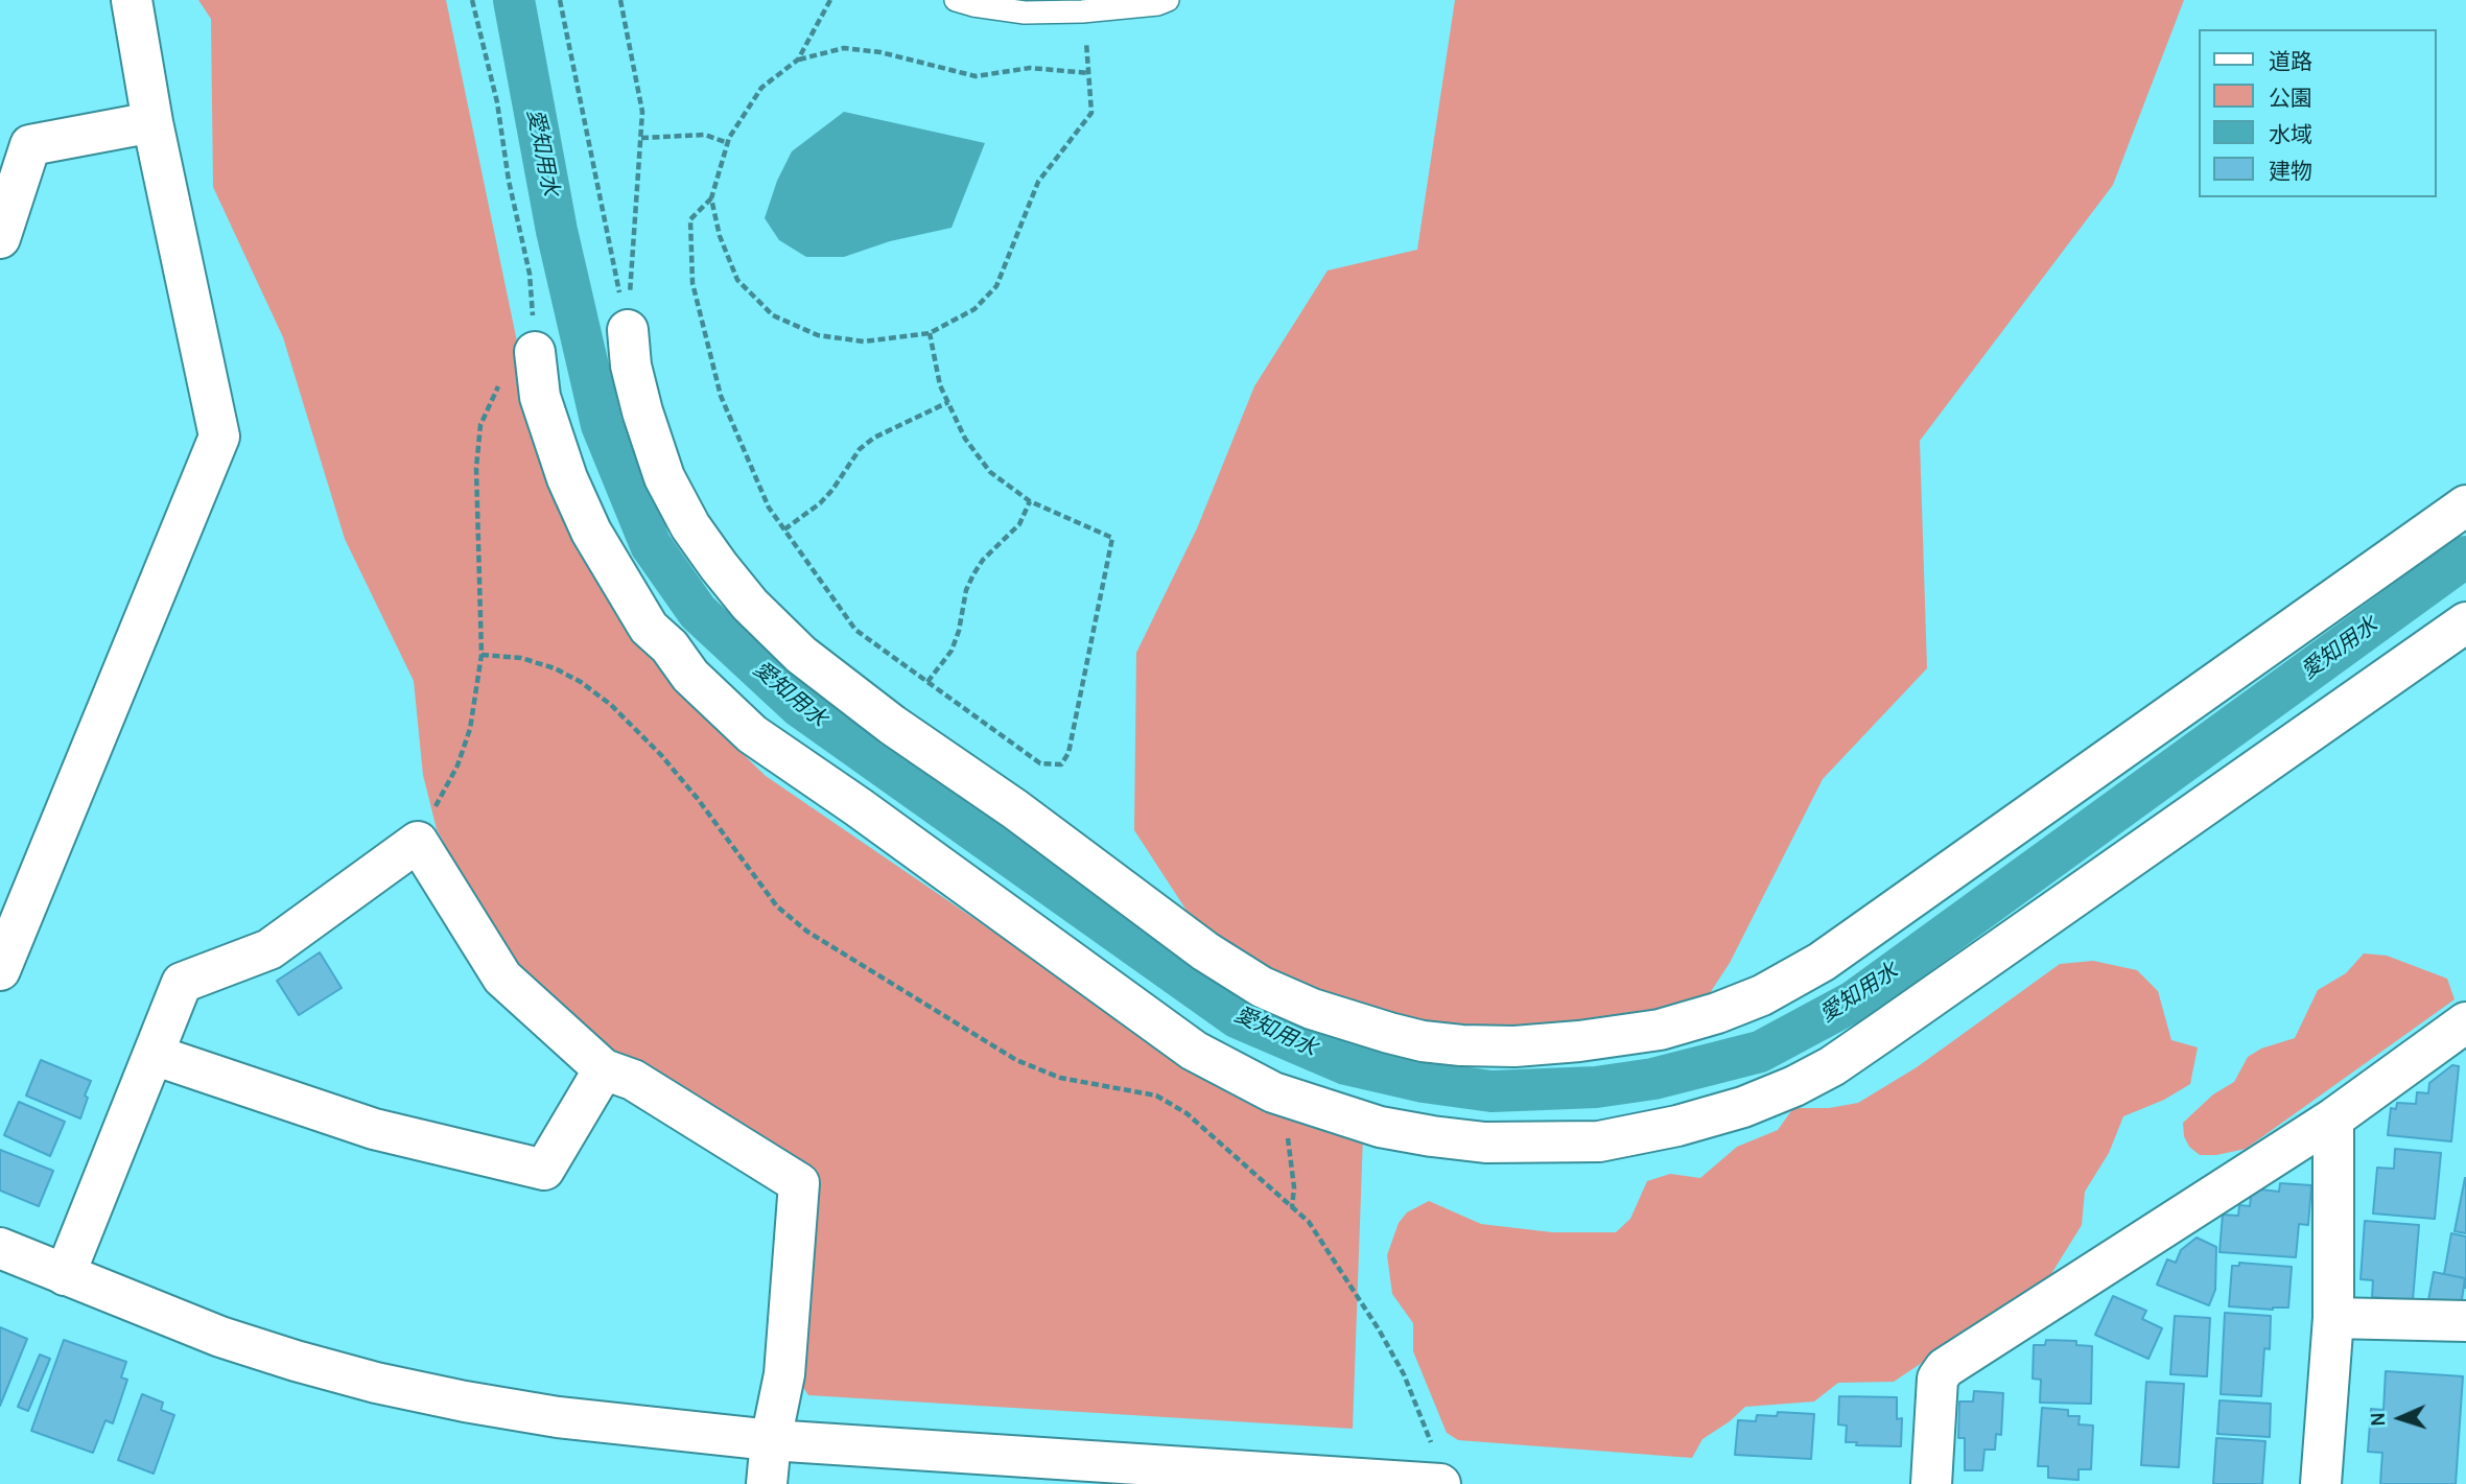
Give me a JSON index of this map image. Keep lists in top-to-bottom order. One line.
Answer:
{"water":["愛知用水"],"legend":["道路","公園","水域","建物"],"north":"left"}
